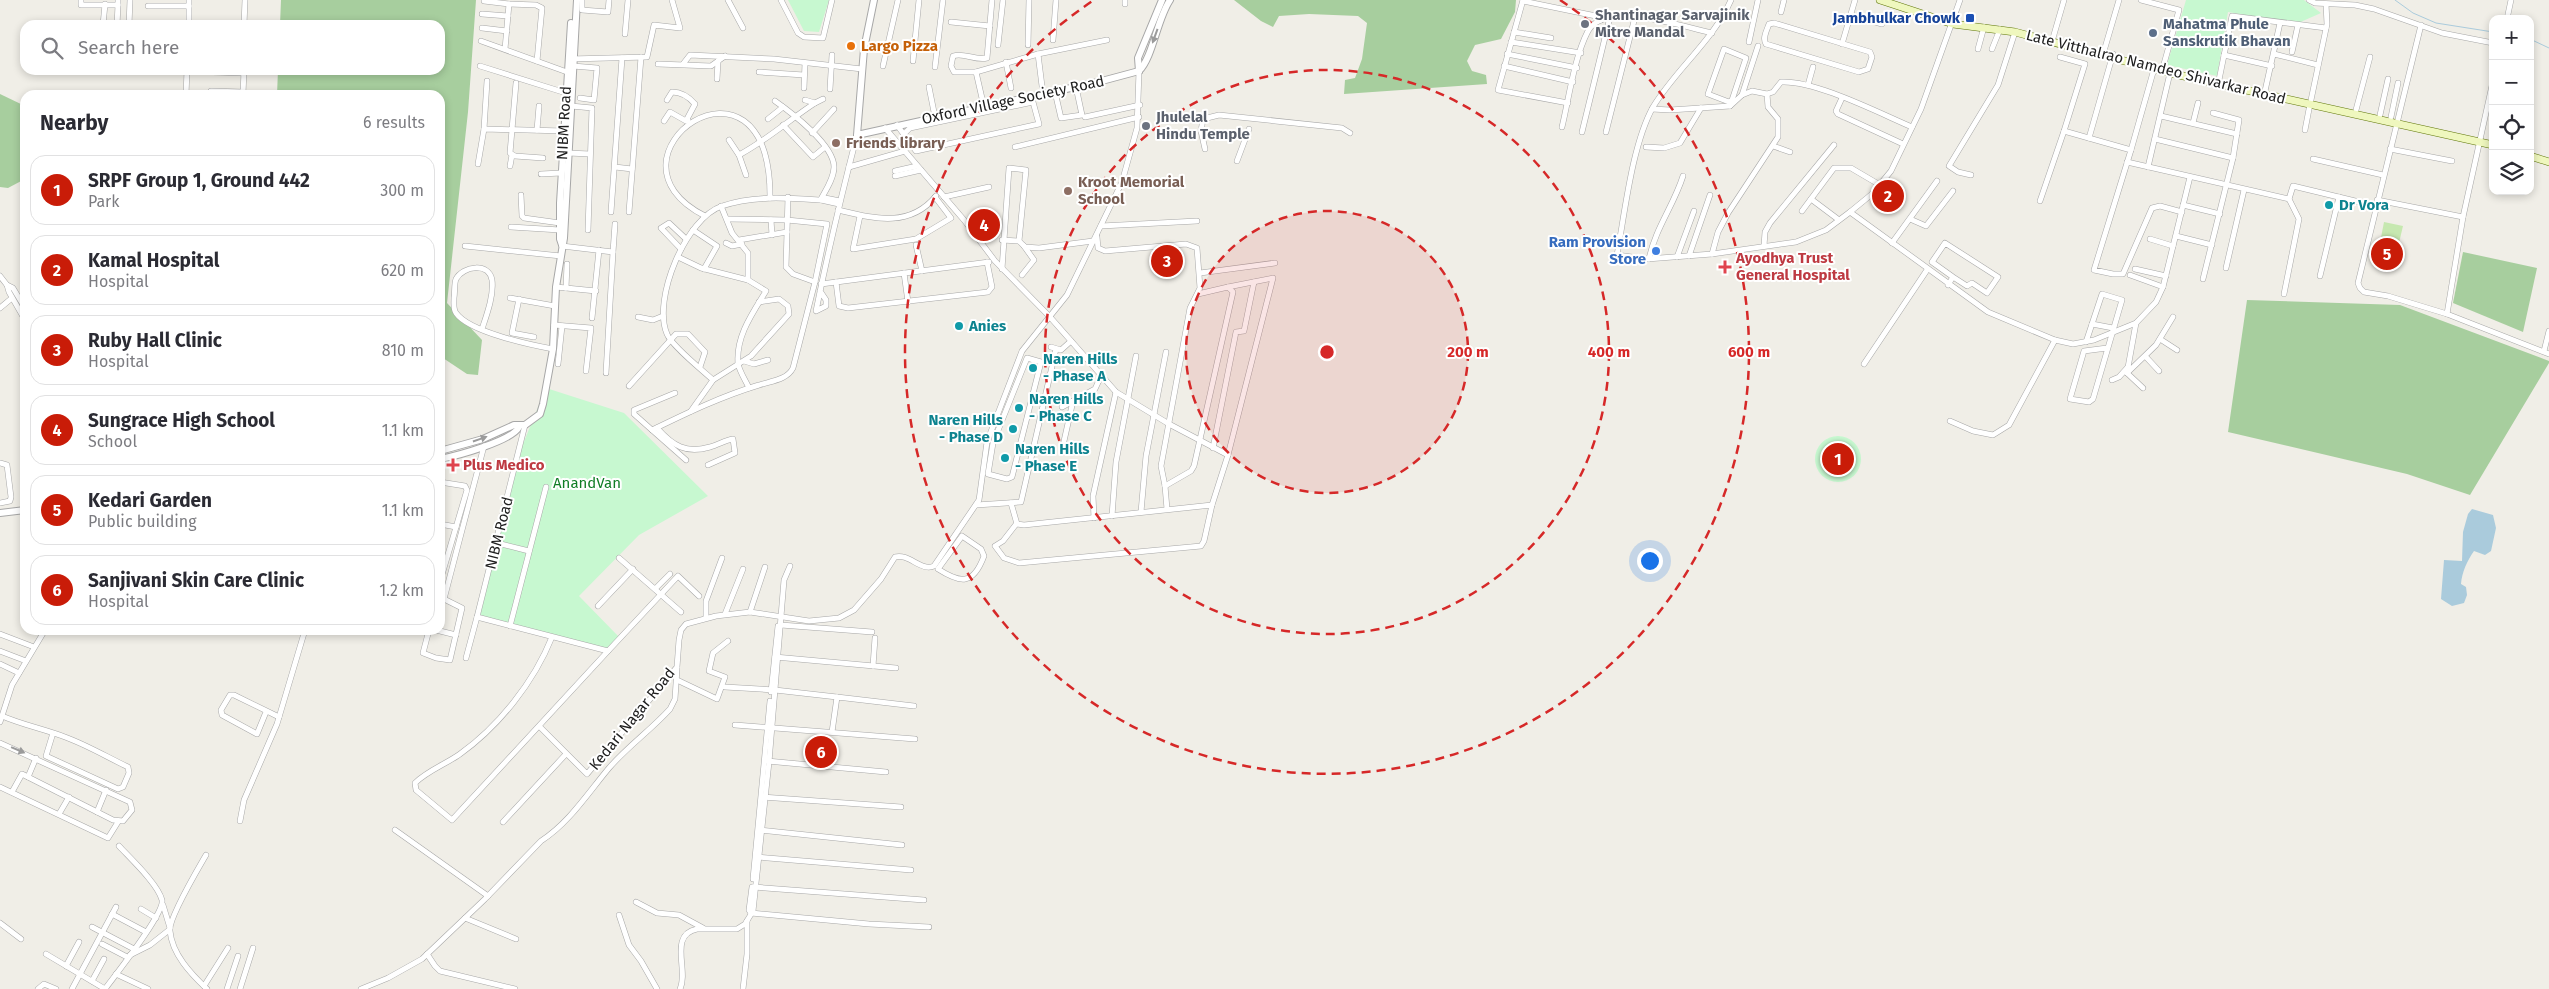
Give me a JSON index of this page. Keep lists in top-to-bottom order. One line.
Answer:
{"streets":{"main road":["Late Vitthalrao Namdeo Shivarkar Road"],"street":["Oxford Village Society Road","NIBM Road","Kedari Nagar Road"]},"parks":["AnandVan"],"places":{"transit":["Jambhulkar Chowk"],"other":["Shantinagar Sarvajinik Mitre Mandal","Mahatma Phule Sanskrutik Bhavan","Largo Pizza","Jhulelal Hindu Temple","Friends library","Kroot Memorial School","Dr Vora","Ram Provision Store","Anies","Naren Hills - Phase A","Naren Hills - Phase C","Naren Hills - Phase D","Naren Hills - Phase E"],"health":["Ayodhya Trust General Hospital","Plus Medico"]},"page":{"map_buttons":["+","−"],"search":"Search here","heading":["Nearby","6 results"],"list":[{"mark":"1","name":"SRPF Group 1, Ground 442","note":"Park","value":"300 m"},{"mark":"2","name":"Kamal Hospital","note":"Hospital","value":"620 m"},{"mark":"3","name":"Ruby Hall Clinic","note":"Hospital","value":"810 m"},{"mark":"4","name":"Sungrace High School","note":"School","value":"1.1 km"},{"mark":"5","name":"Kedari Garden","note":"Public building","value":"1.1 km"},{"mark":"6","name":"Sanjivani Skin Care Clinic","note":"Hospital","value":"1.2 km"}],"pins":["2","4","5","3","1","6"]},"rings":["200 m","400 m","600 m"]}
